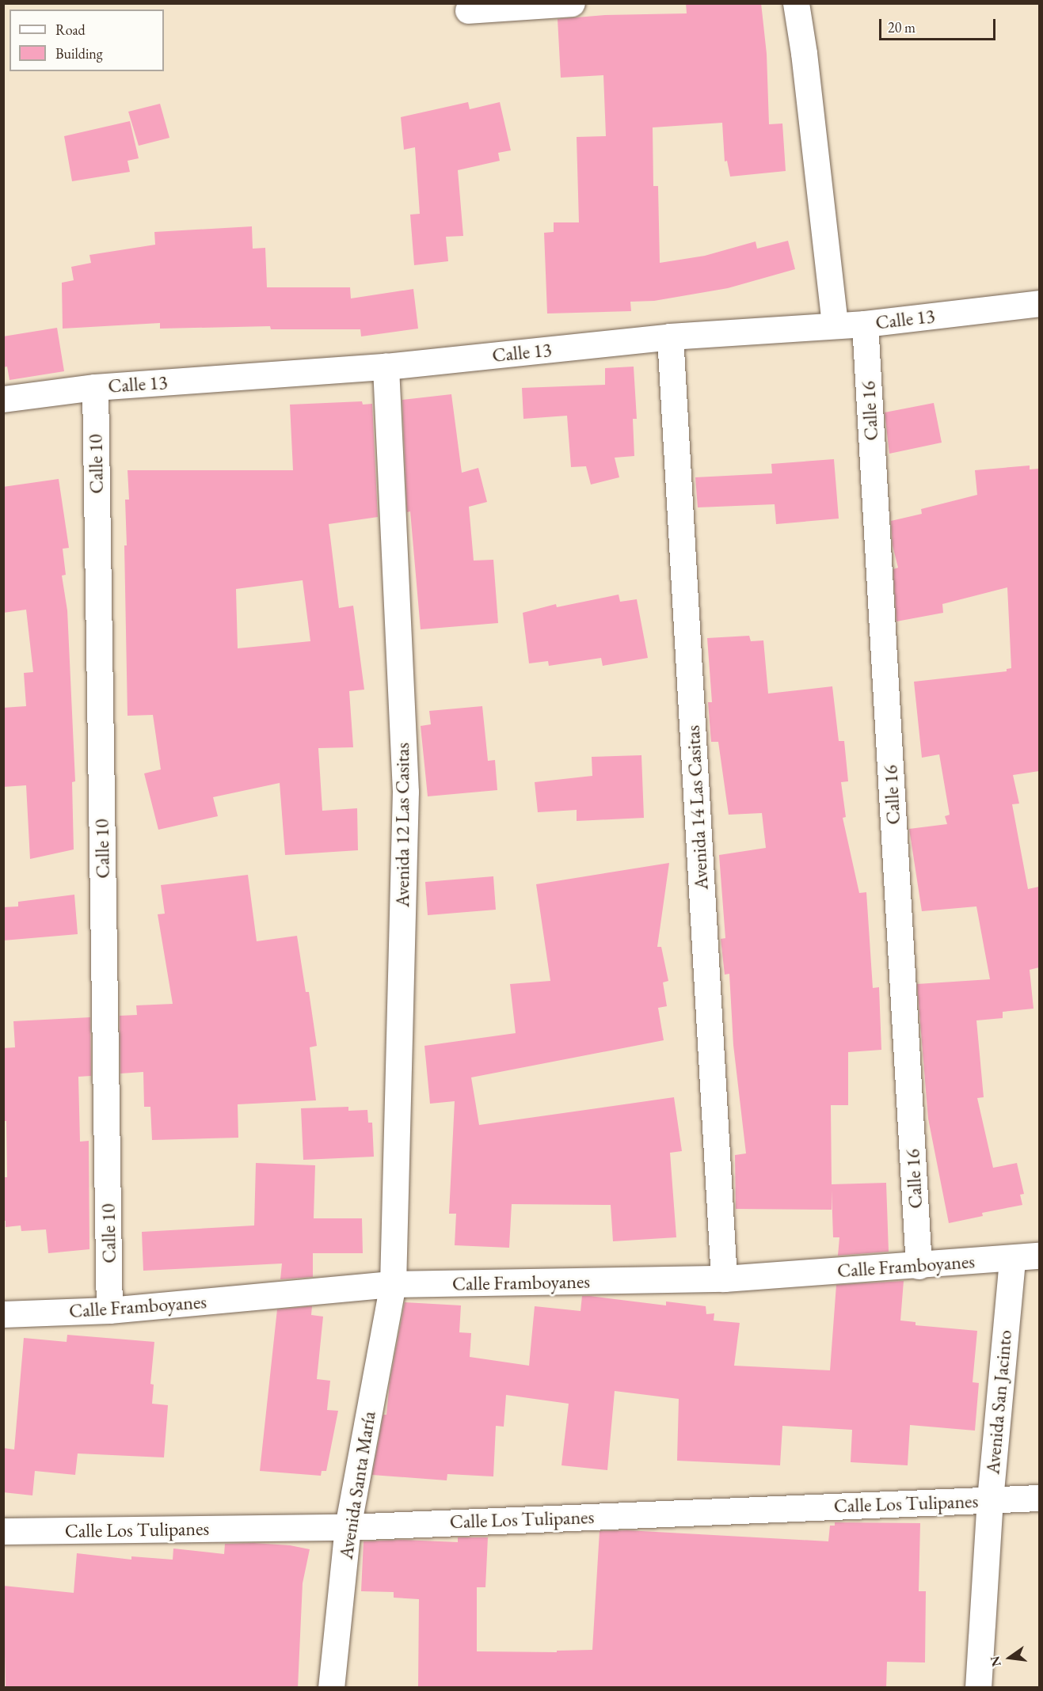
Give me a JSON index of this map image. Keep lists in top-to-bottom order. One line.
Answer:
{"streets":{"street":["Calle 13","Calle 16","Calle 10","Avenida 14 Las Casitas","Avenida 12 Las Casitas","Calle Framboyanes","Avenida San Jacinto","Avenida Santa María","Calle Los Tulipanes"]},"crossings":[["Calle 13","Calle 16"],["Calle 13","Calle 10"],["Calle 13","Avenida 14 Las Casitas"],["Calle 13","Avenida 12 Las Casitas"],["Calle 16","Calle Framboyanes"],["Calle 10","Calle Framboyanes"],["Avenida 14 Las Casitas","Calle Framboyanes"],["Avenida 12 Las Casitas","Calle Framboyanes"],["Avenida 12 Las Casitas","Avenida Santa María"],["Calle Framboyanes","Avenida San Jacinto"],["Calle Framboyanes","Avenida Santa María"],["Avenida San Jacinto","Calle Los Tulipanes"],["Avenida Santa María","Calle Los Tulipanes"]],"legend":["Road","Building"],"scale_bar":"20 m","north":"left"}
